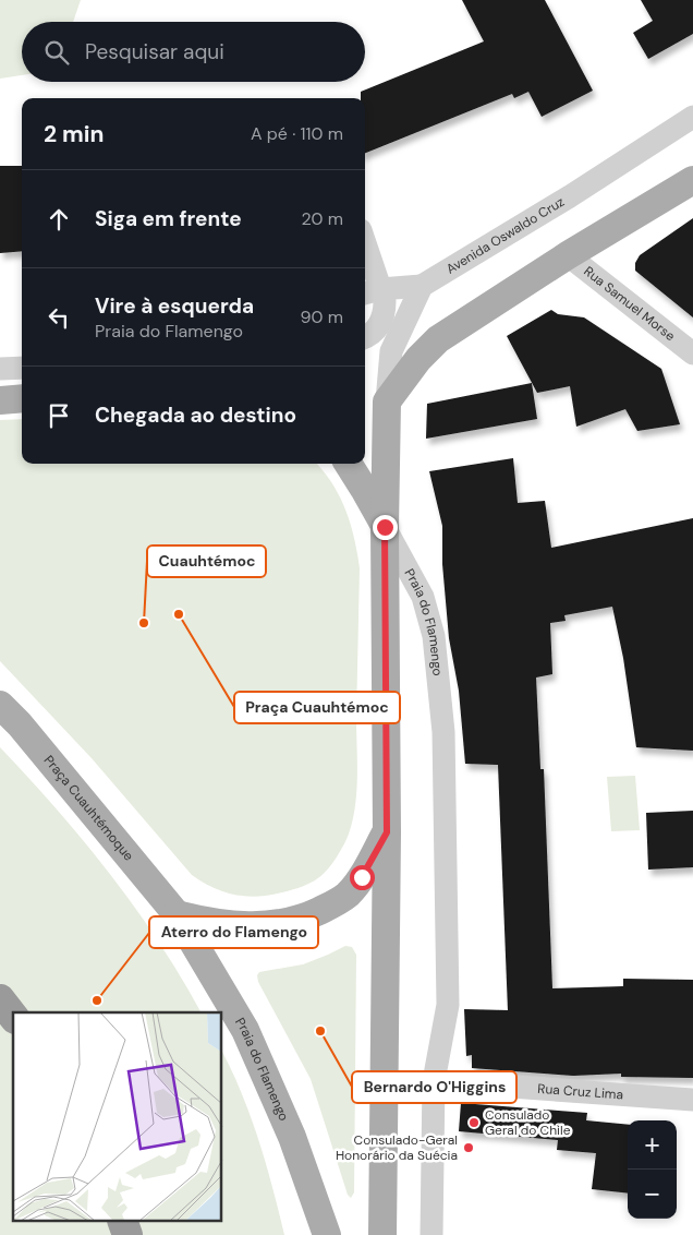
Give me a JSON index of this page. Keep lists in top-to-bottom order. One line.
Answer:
{"streets":{"main road":["Praia do Flamengo","Praça Cuauhtémoque"],"street":["Avenida Oswaldo Cruz","Rua Samuel Morse","Rua Cruz Lima"]},"crossings":[["Praia do Flamengo","Praça Cuauhtémoque"],["Praia do Flamengo","Rua Cruz Lima"]],"places":["Praça Cuauhtémoc","Cuauhtémoc","Aterro do Flamengo","Bernardo O'Higgins","Consulado Geral do Chile","Consulado-Geral Honorário da Suécia"],"page":{"search":"Pesquisar aqui","heading":["2 min","A pé · 110 m"],"list":[["Siga em frente","20 m"],["Vire à esquerda","Praia do Flamengo","90 m"],"Chegada ao destino"],"map_buttons":["+","−"]}}
